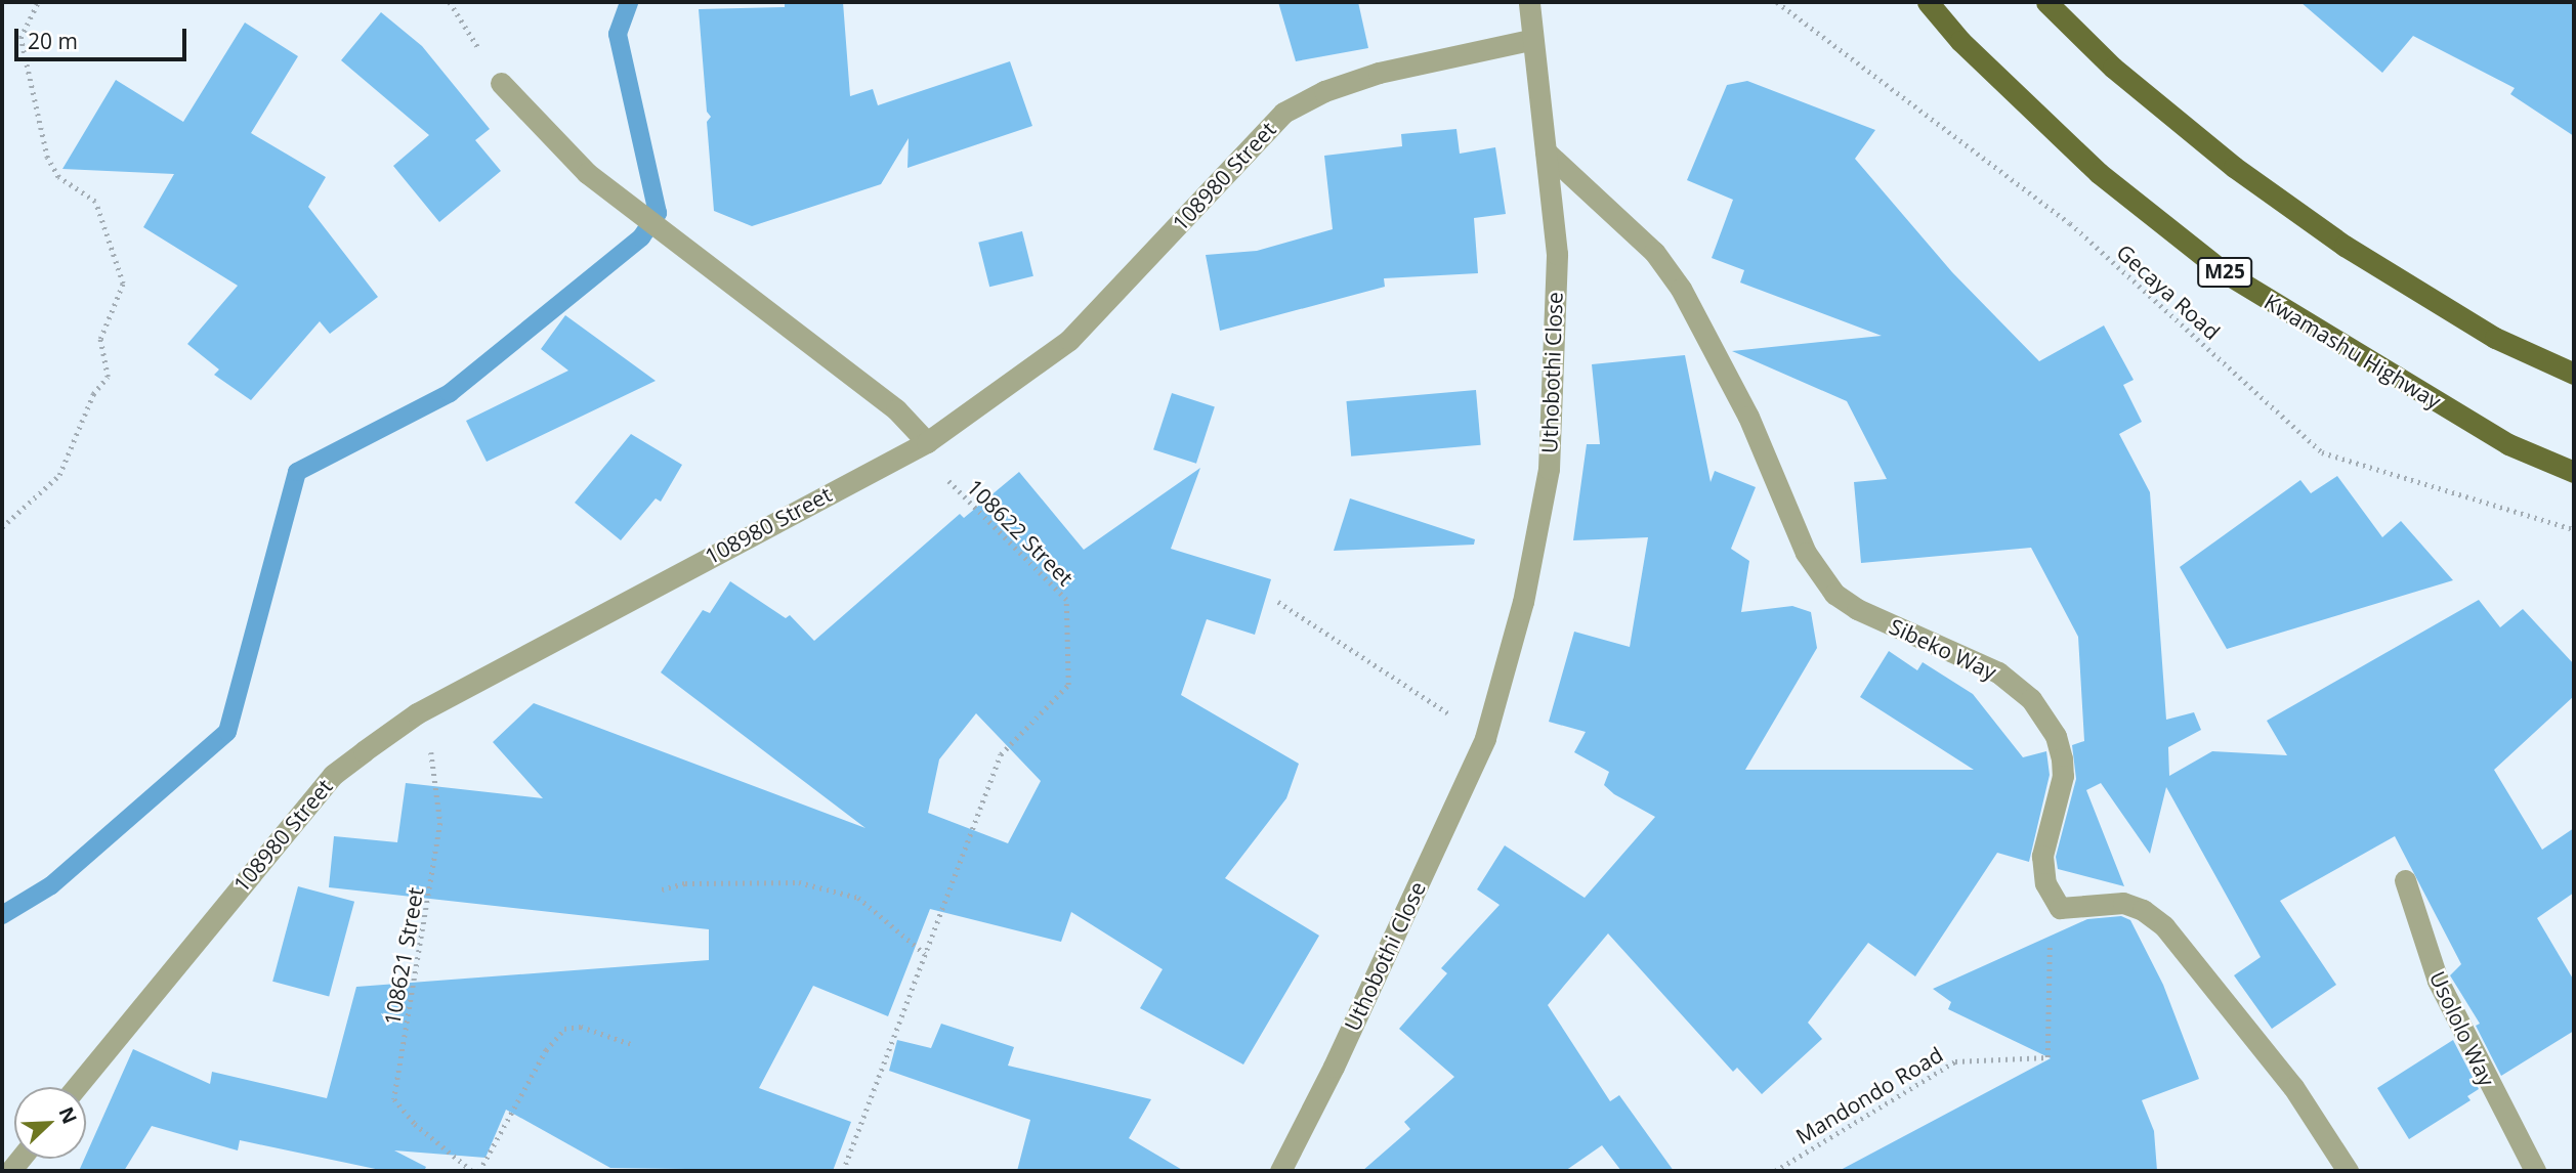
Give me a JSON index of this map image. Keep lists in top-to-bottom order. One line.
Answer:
{"streets":{"main road":["M25","Kwamashu Highway"],"street":["108980 Street","Uthobothi Close","Sibeko Way","Usololo Way"],"path":["Gecaya Road","108622 Street","108621 Street","Mandondo Road"]},"crossings":[["108980 Street","Uthobothi Close"],["108980 Street","108622 Street"],["108980 Street","108621 Street"],["Uthobothi Close","Sibeko Way"],["Sibeko Way","Mandondo Road"]],"scale_bar":"20 m","north":"top right"}
